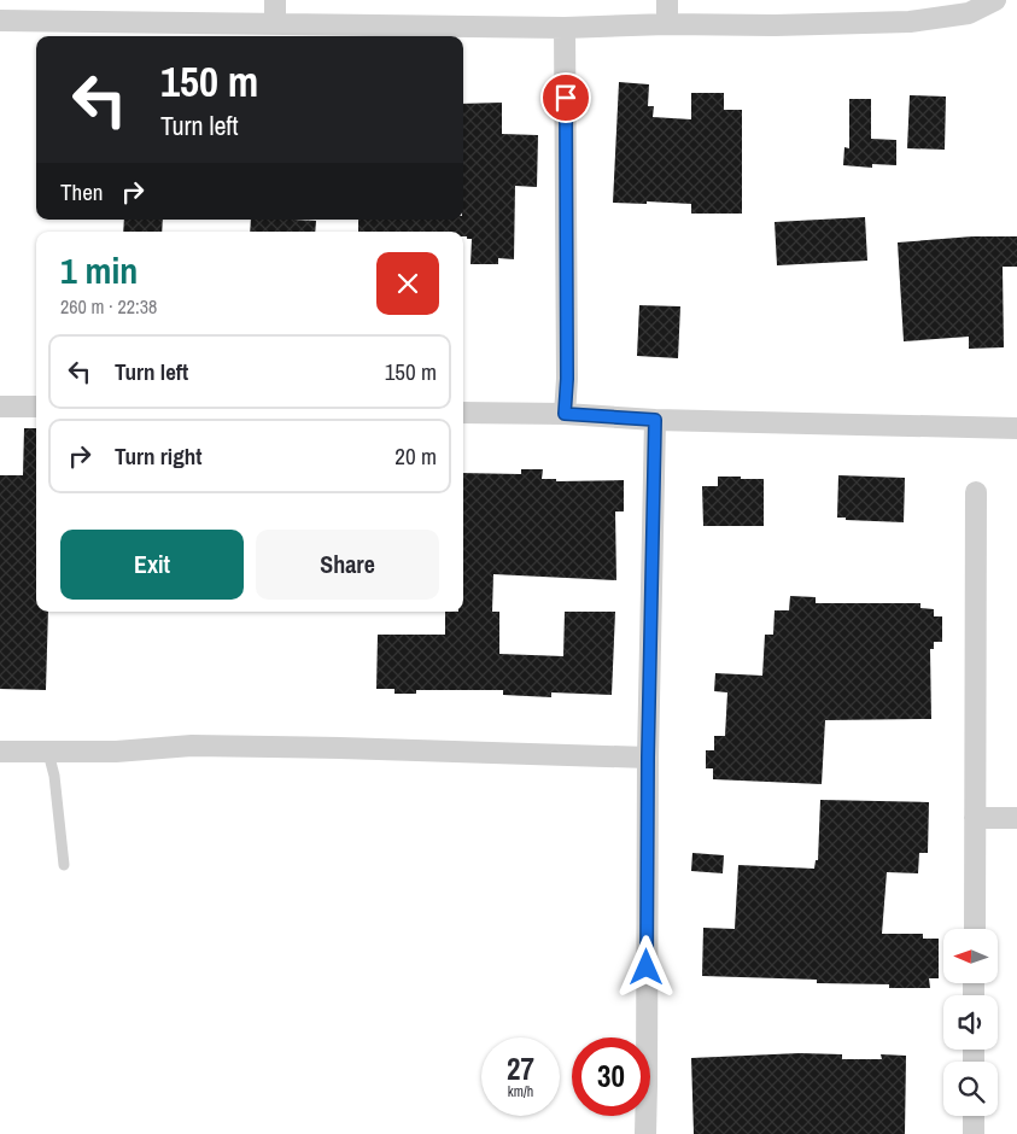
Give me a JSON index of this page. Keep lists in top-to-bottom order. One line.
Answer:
{"north":"left","page":{"turn":["150 m","Turn left"],"then":"Then","heading":["1 min","260 m · 22:38"],"list":[{"name":"Turn left","value":"150 m"},{"name":"Turn right","value":"20 m"}],"buttons":["Exit","Share"],"speed":"27 km/h","limit":"30"}}
